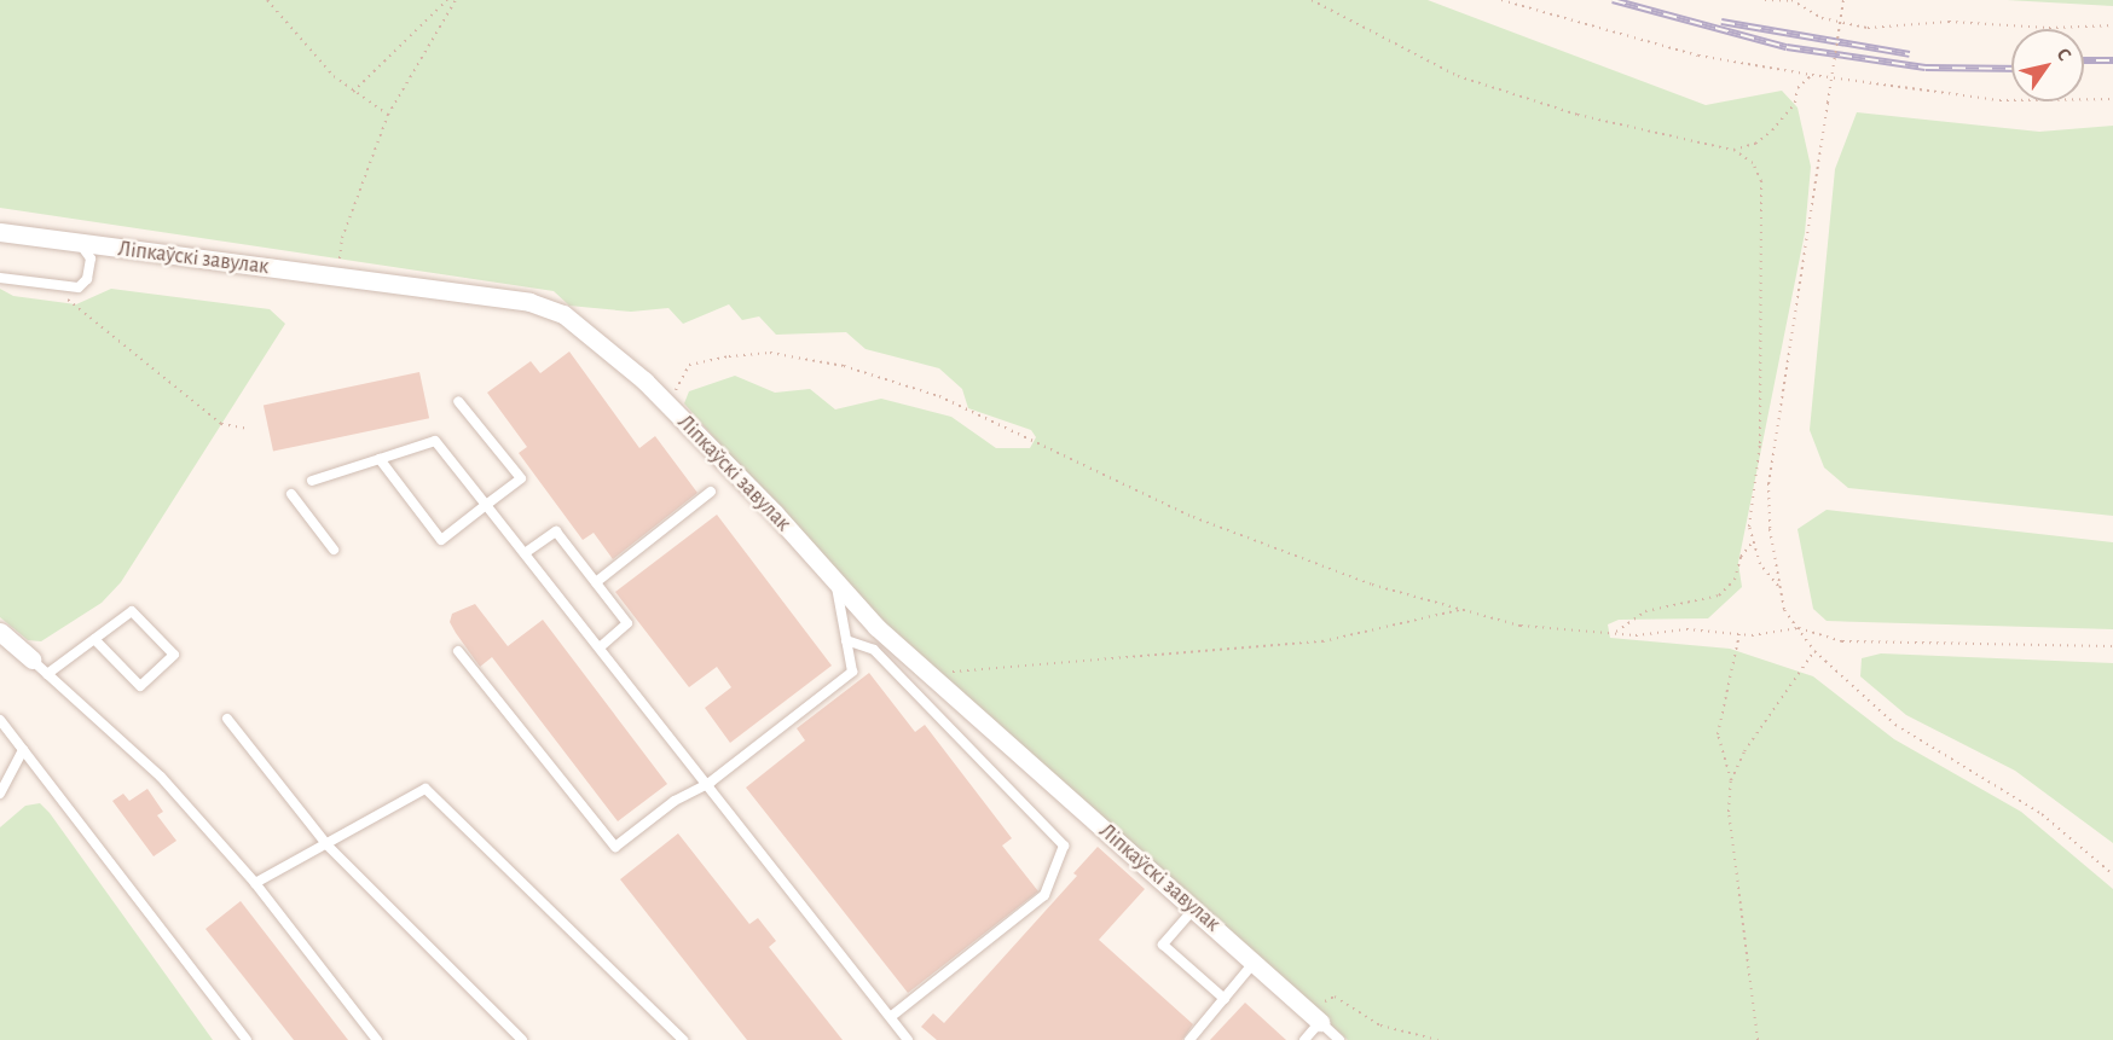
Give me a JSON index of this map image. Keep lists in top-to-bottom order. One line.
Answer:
{"streets":{"street":["Ліпкаўскі завулак"]},"north":"top right"}
